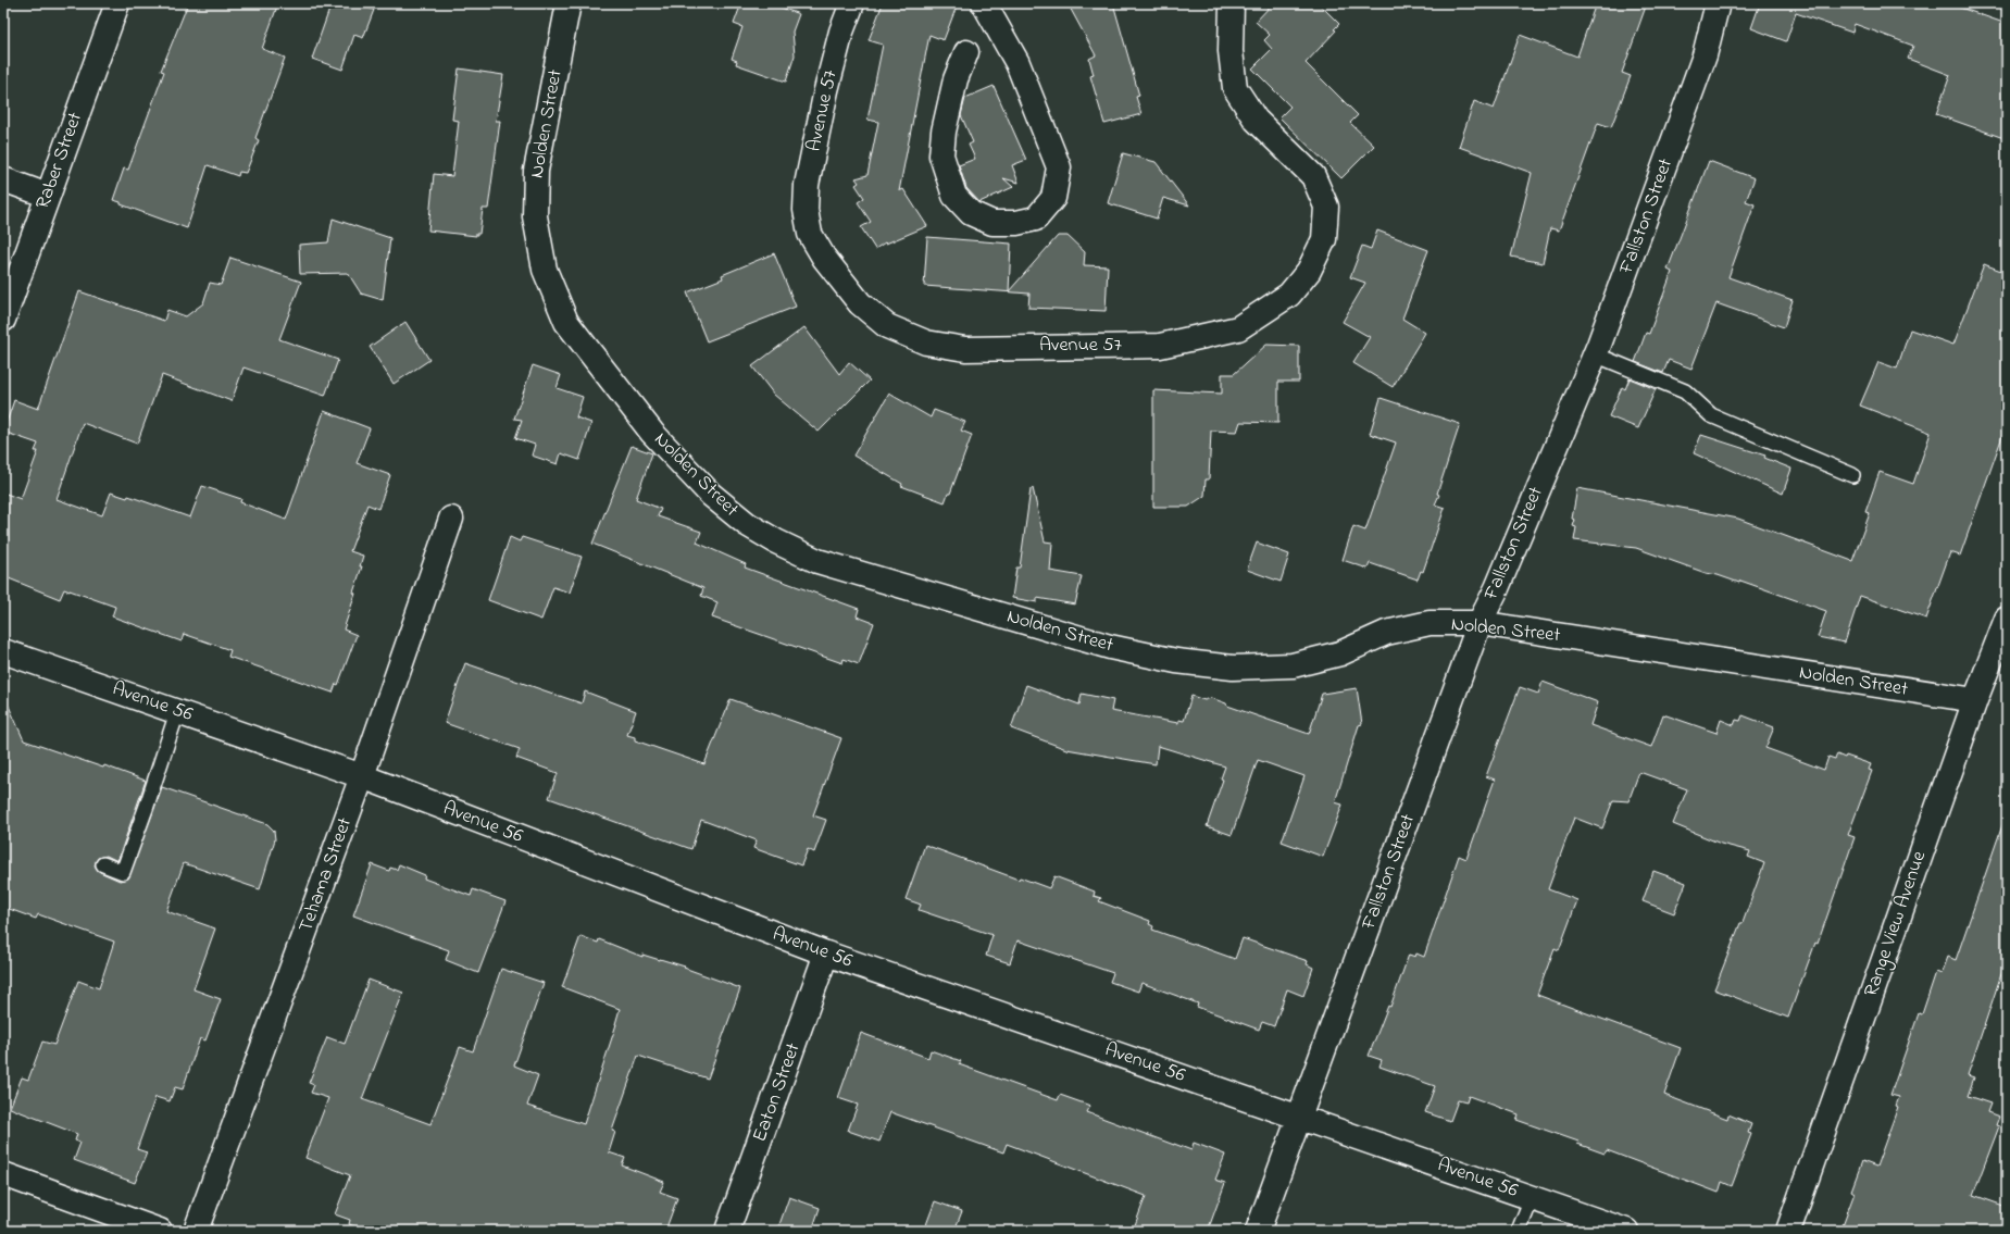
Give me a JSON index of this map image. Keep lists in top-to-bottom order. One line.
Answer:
{"streets":{"street":["Avenue 57","Nolden Street","Raber Street","Fallston Street","Avenue 56","Tehama Street","Range View Avenue","Eaton Street"]},"crossings":[["Nolden Street","Fallston Street"],["Nolden Street","Range View Avenue"],["Fallston Street","Avenue 56"],["Avenue 56","Tehama Street"],["Avenue 56","Eaton Street"]]}
